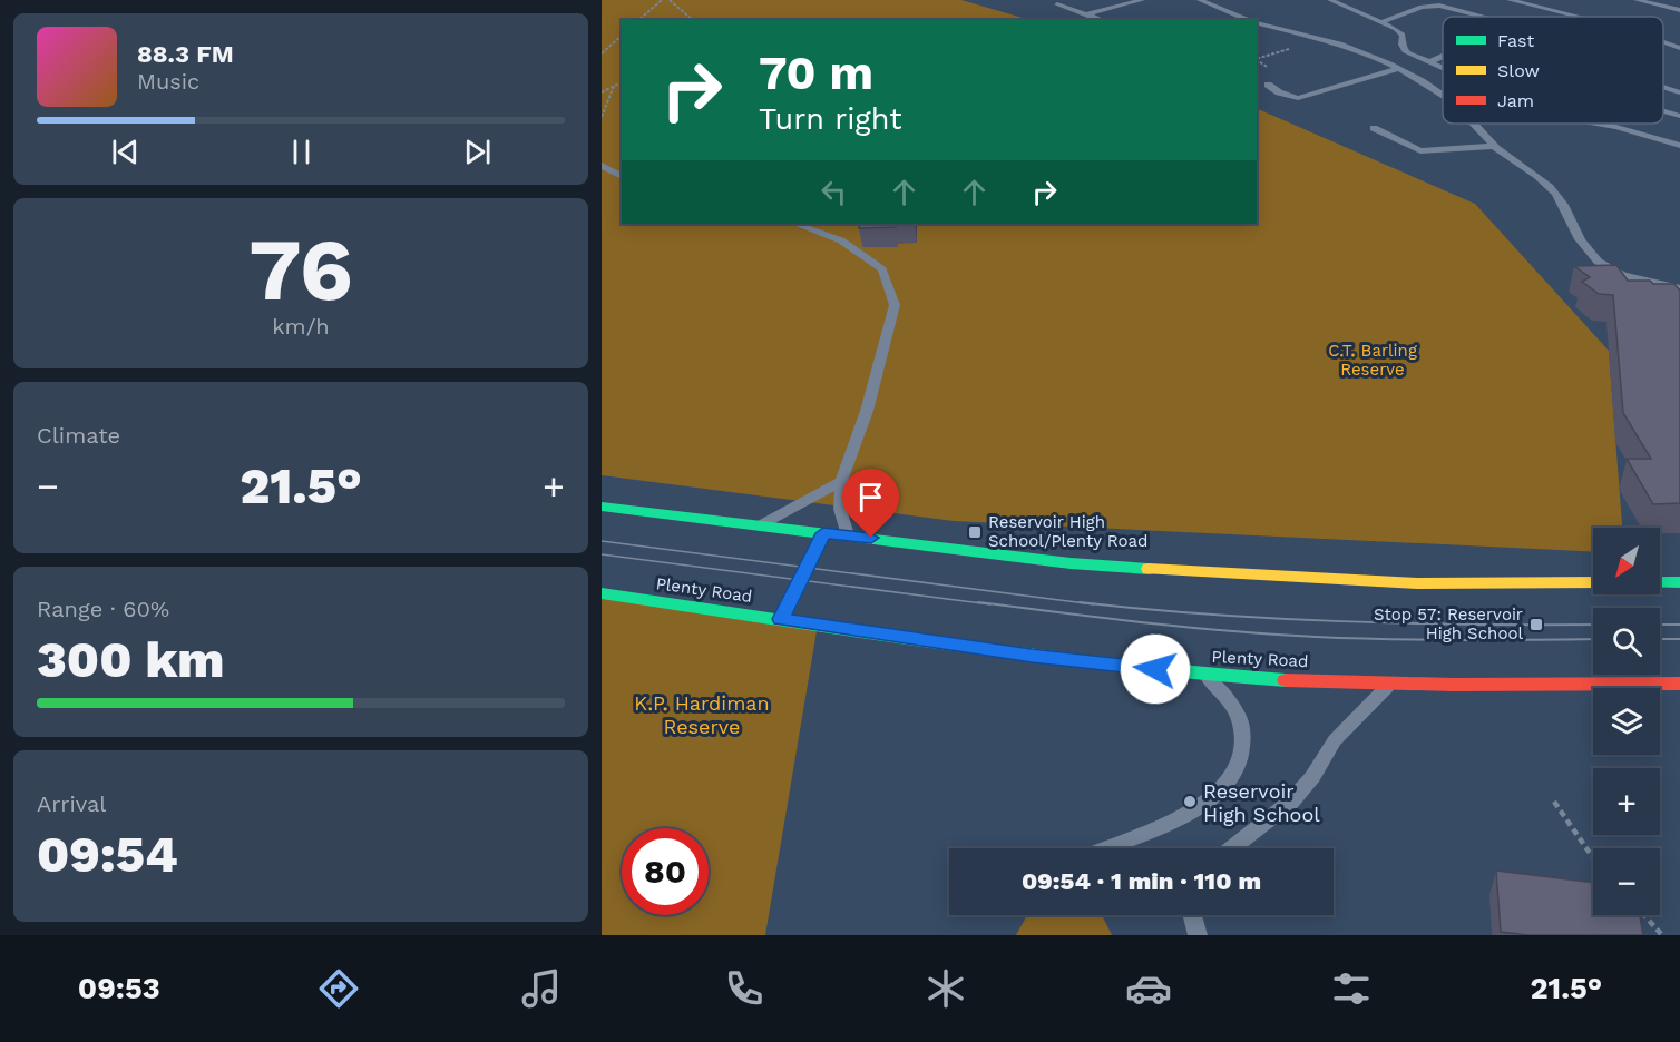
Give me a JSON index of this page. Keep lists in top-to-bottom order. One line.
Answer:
{"streets":{"highway":["Plenty Road"]},"parks":["C.T. Barling Reserve","K.P. Hardiman Reserve"],"places":{"transit":["Reservoir High School/Plenty Road","Stop 57: Reservoir High School"],"other":["Reservoir High School"]},"legend":["Fast","Slow","Jam"],"north":"bottom left","page":{"turn":["70 m","Turn right"],"song":["88.3 FM","Music"],"tile":[["76","km/h"],"Climate",["Range · 60%","300 km"],["Arrival","09:54"]],"heat":["−","21.5°","+"],"map_buttons":["+","−"],"limit":"80","trip":"09:54 · 1 min · 110 m","tabs":["09:53","21.5°"]}}
